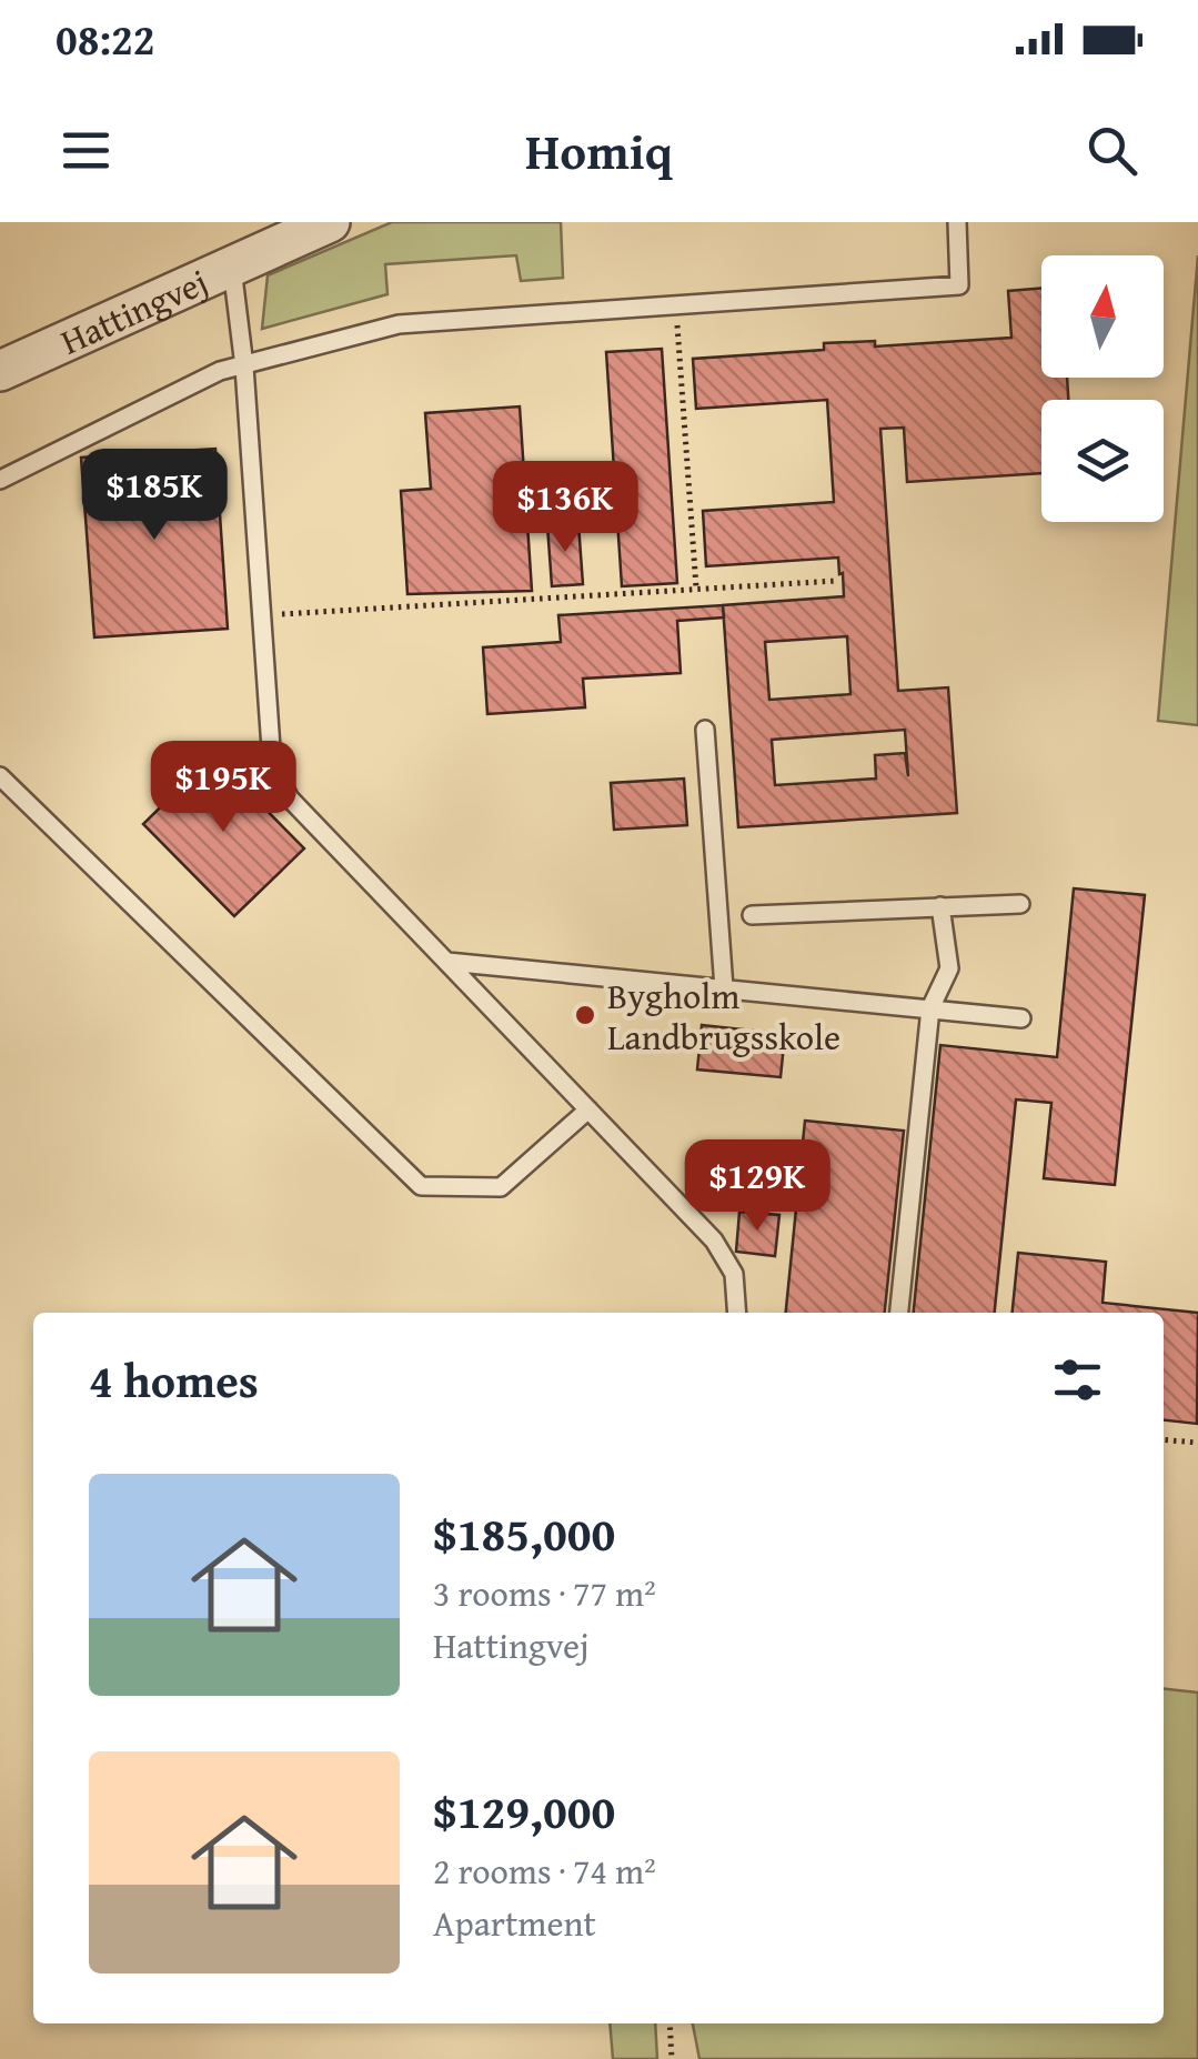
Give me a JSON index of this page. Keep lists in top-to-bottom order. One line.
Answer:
{"streets":{"street":["Hattingvej"]},"places":["Bygholm Landbrugsskole"],"north":"top","page":{"status":"08:22","header":"Homiq","price":["$185K","$136K","$195K","$129K"],"heading":"4 homes","list":[{"name":"$185,000","note":"3 rooms · 77 m² · Hattingvej"},{"name":"$129,000","note":"2 rooms · 74 m² · Apartment"}]}}
